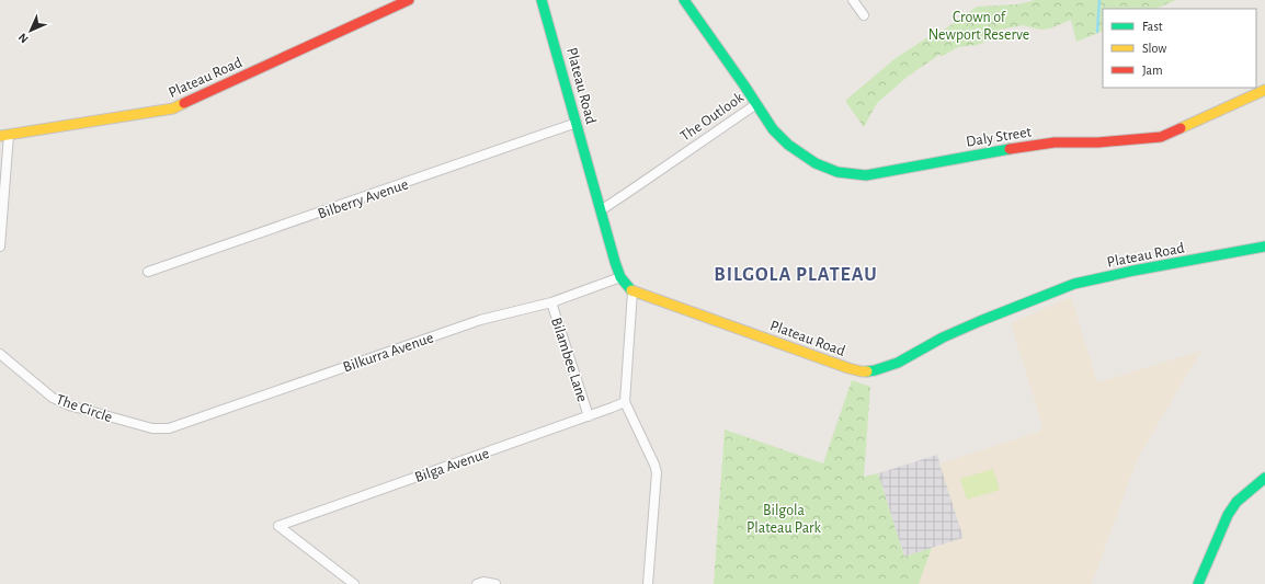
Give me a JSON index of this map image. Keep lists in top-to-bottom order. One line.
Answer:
{"streets":{"street":["Plateau Road","The Outlook","Daly Street","Bilberry Avenue","Bilkurra Avenue","Bilambee Lane","The Circle","Bilga Avenue"]},"crossings":[["Plateau Road","The Outlook"],["Plateau Road","Bilberry Avenue"],["Plateau Road","Bilkurra Avenue"],["The Outlook","Daly Street"],["Bilkurra Avenue","Bilambee Lane"],["Bilkurra Avenue","The Circle"],["Bilambee Lane","Bilga Avenue"]],"districts":["BILGOLA PLATEAU"],"parks":["Crown of Newport Reserve","Bilgola Plateau Park"],"legend":["Fast","Slow","Jam"],"north":"bottom left"}
